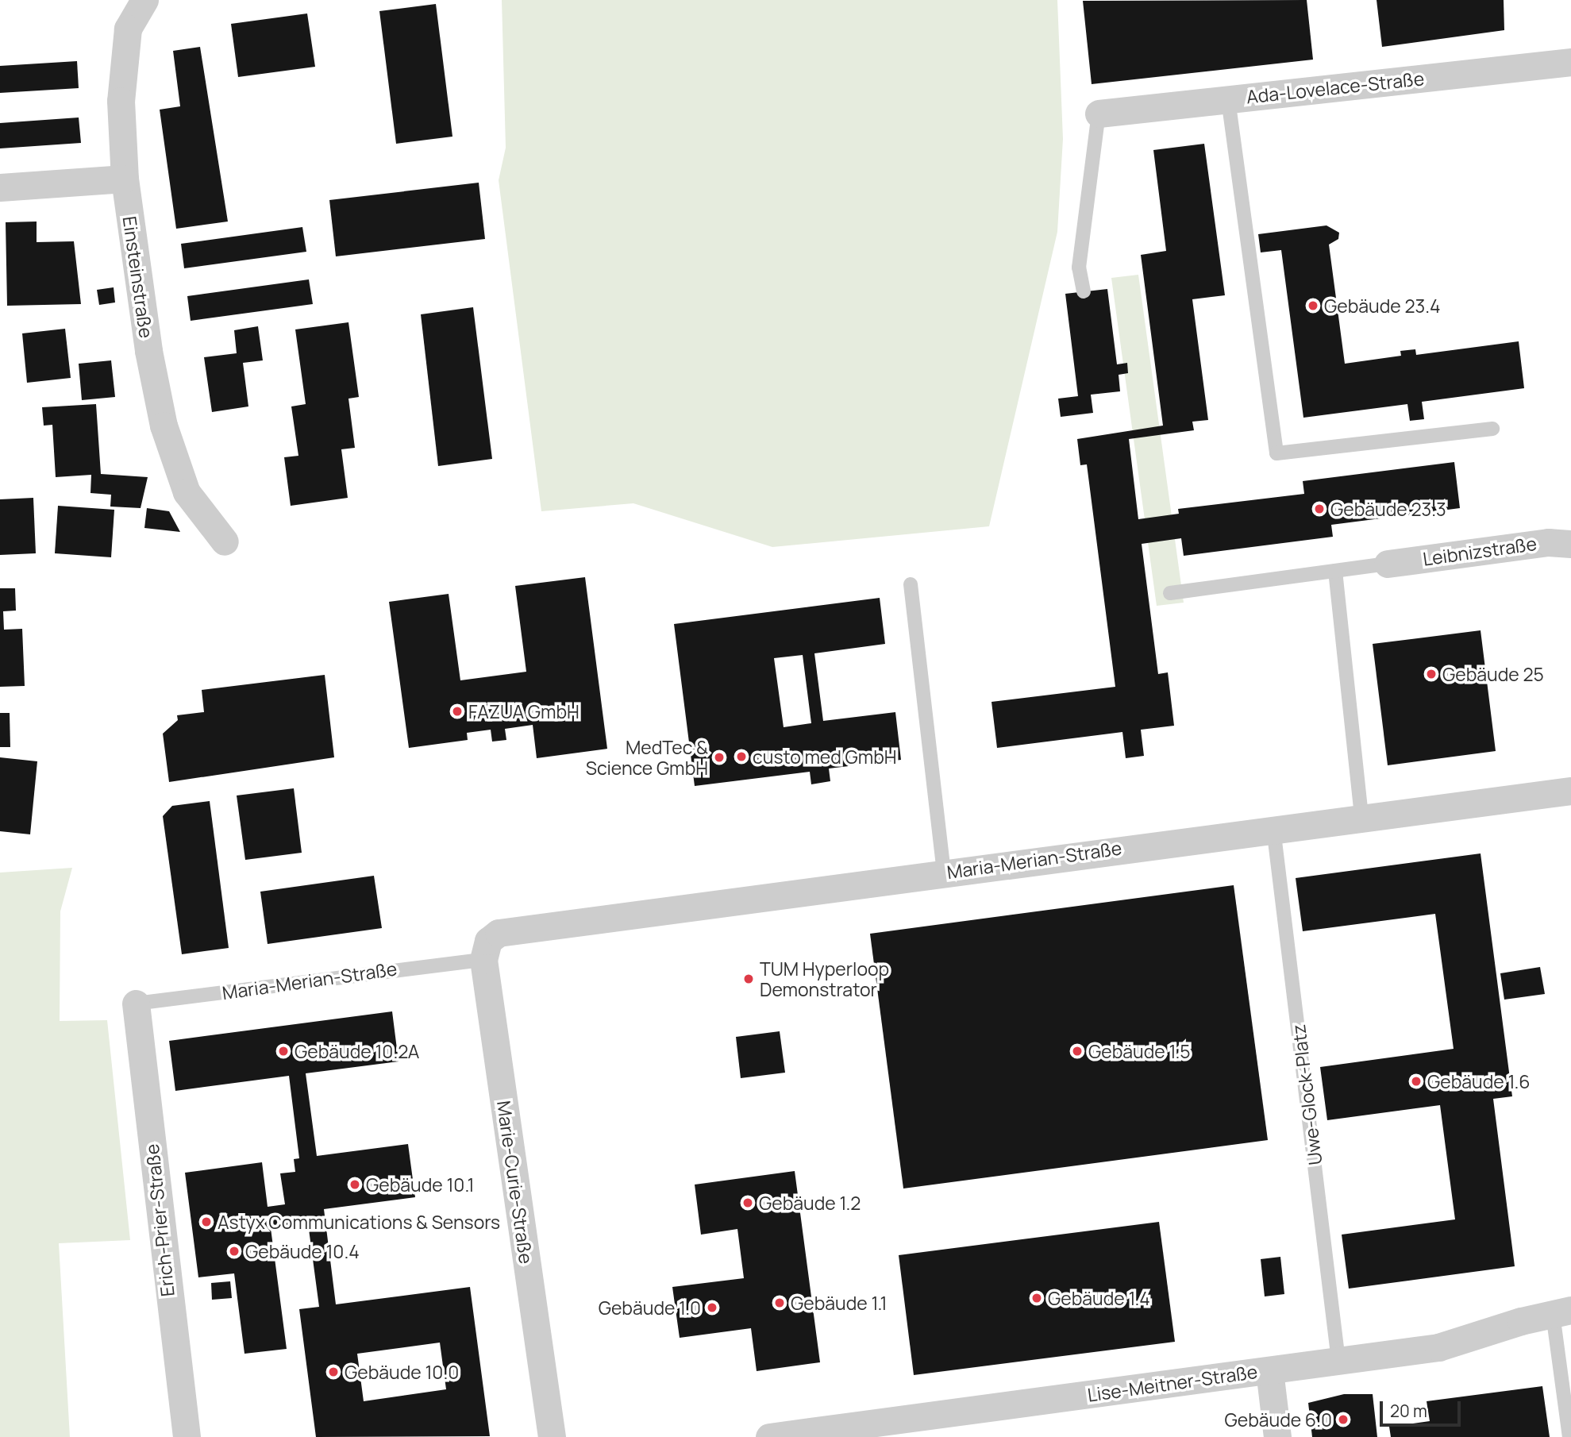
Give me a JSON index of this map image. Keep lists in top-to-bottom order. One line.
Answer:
{"streets":{"street":["Ada-Lovelace-Straße","Einsteinstraße","Leibnizstraße","Maria-Merian-Straße","Marie-Curie-Straße","Erich-Prier-Straße","Lise-Meitner-Straße"],"lane":["Uwe-Glock-Platz"]},"crossings":[["Maria-Merian-Straße","Uwe-Glock-Platz"],["Maria-Merian-Straße","Marie-Curie-Straße"],["Maria-Merian-Straße","Erich-Prier-Straße"],["Uwe-Glock-Platz","Lise-Meitner-Straße"]],"places":["Gebäude 23.4","Gebäude 23.3","Gebäude 25","FAZUA GmbH","custo med GmbH","MedTec & Science GmbH","TUM Hyperloop Demonstrator","Gebäude 10.2A","Gebäude 1.5","Gebäude 1.6","Gebäude 10.1","Gebäude 1.2","Astyx Communications & Sensors","Gebäude 10.4","Gebäude 1.4","Gebäude 1.1","Gebäude 1.0","Gebäude 10.0","Gebäude 6.0"],"scale_bar":"20 m"}
